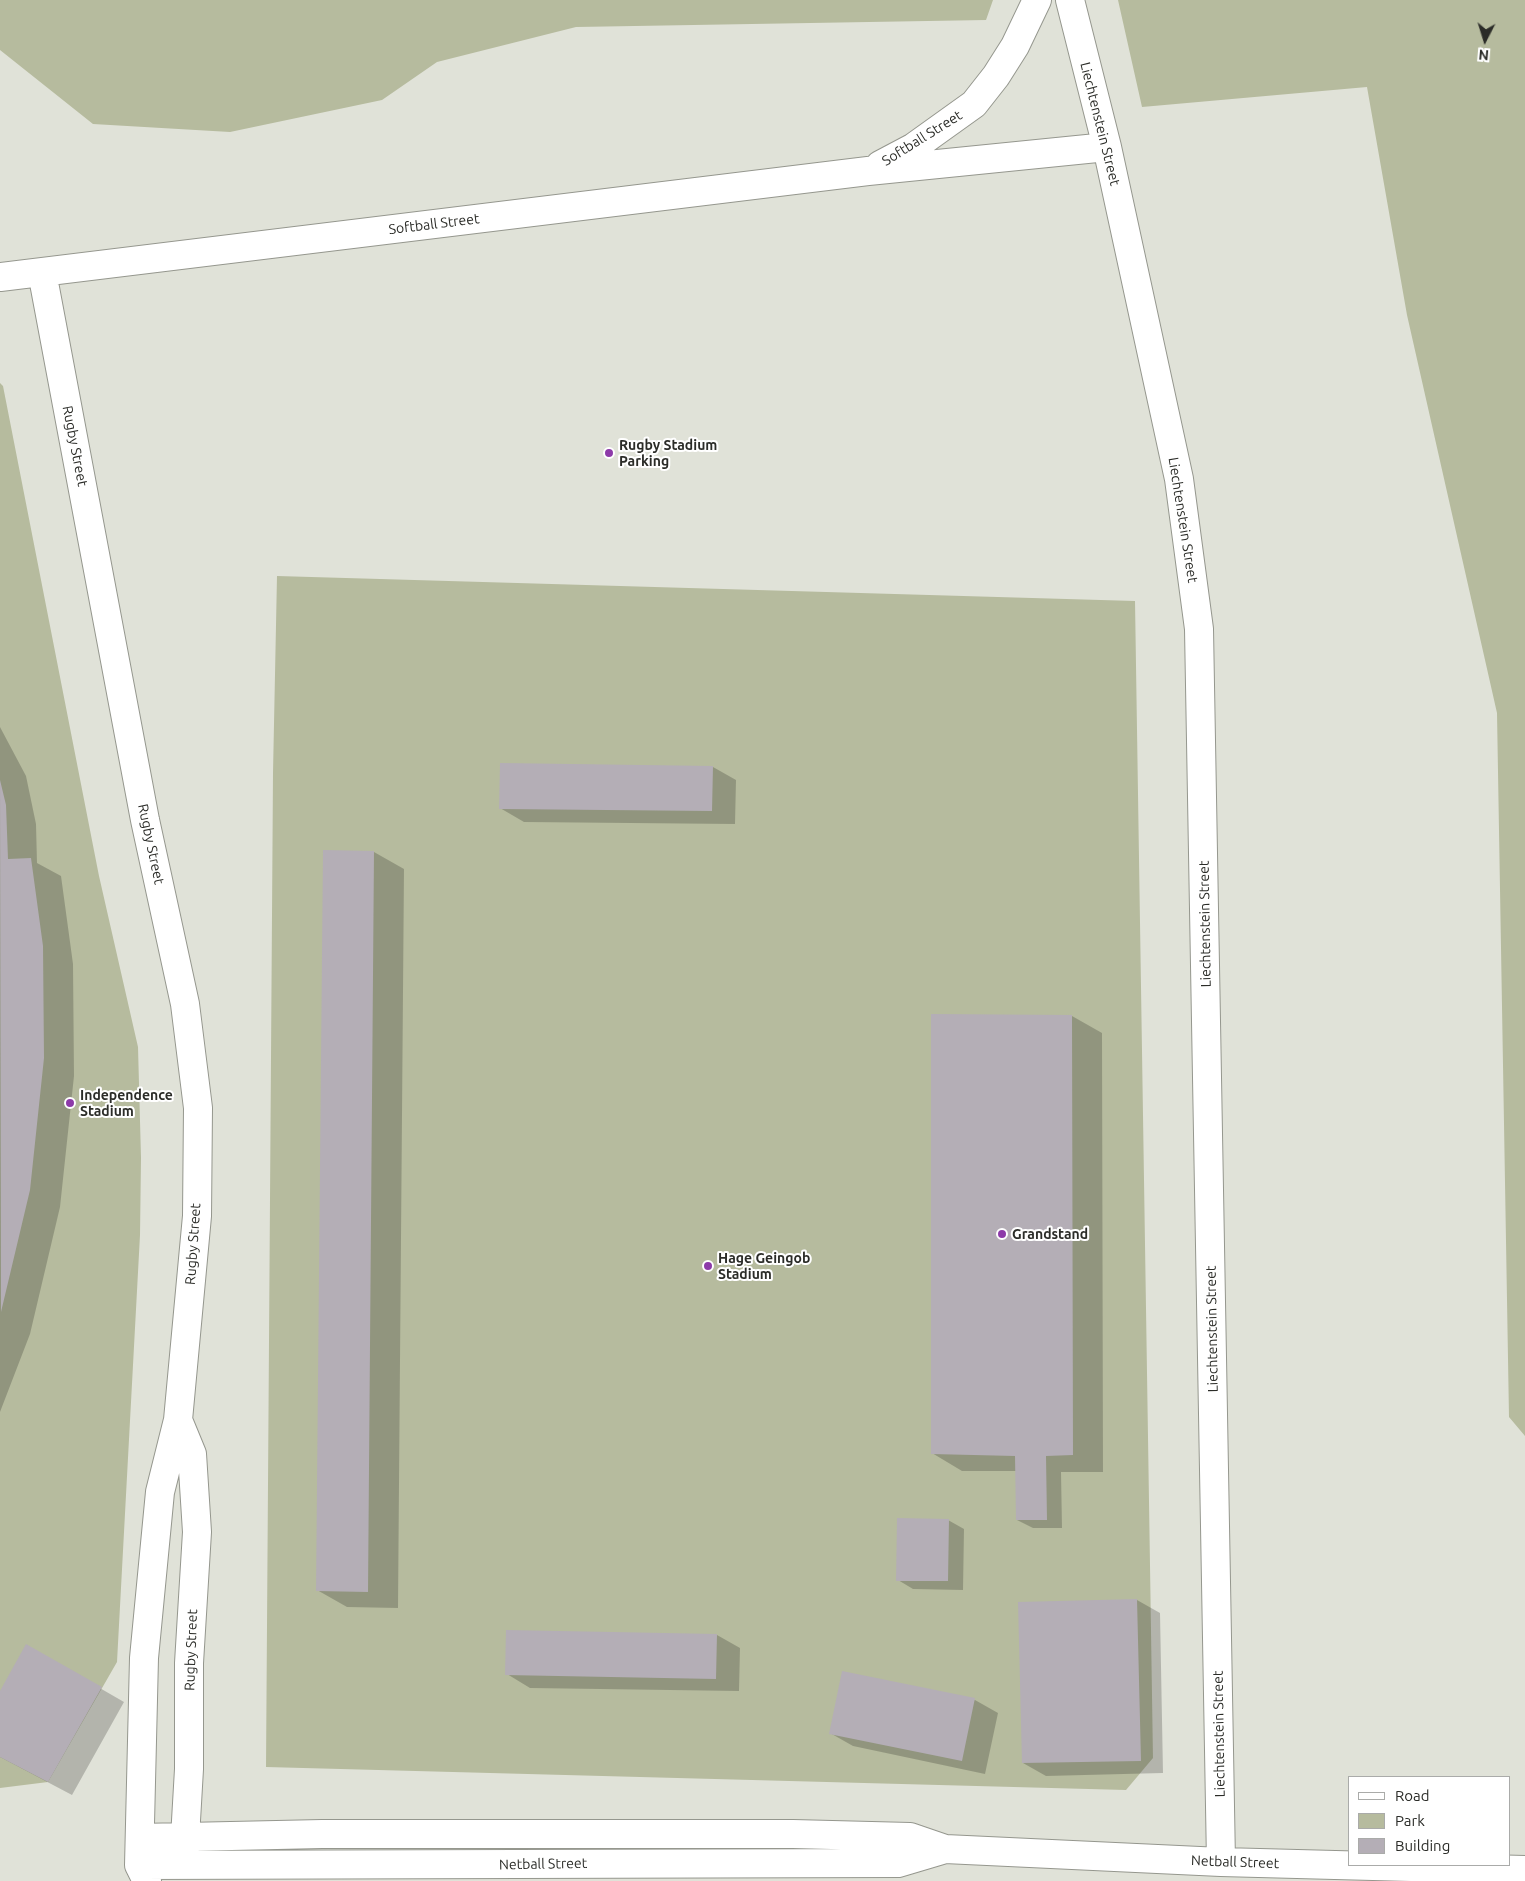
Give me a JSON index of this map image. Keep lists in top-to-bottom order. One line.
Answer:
{"streets":{"street":["Liechtenstein Street","Softball Street","Rugby Street","Netball Street"]},"crossings":[["Liechtenstein Street","Softball Street"],["Liechtenstein Street","Netball Street"],["Softball Street","Rugby Street"],["Rugby Street","Netball Street"]],"places":["Rugby Stadium Parking","Independence Stadium","Grandstand","Hage Geingob Stadium"],"legend":["Road","Park","Building"],"north":"bottom"}
